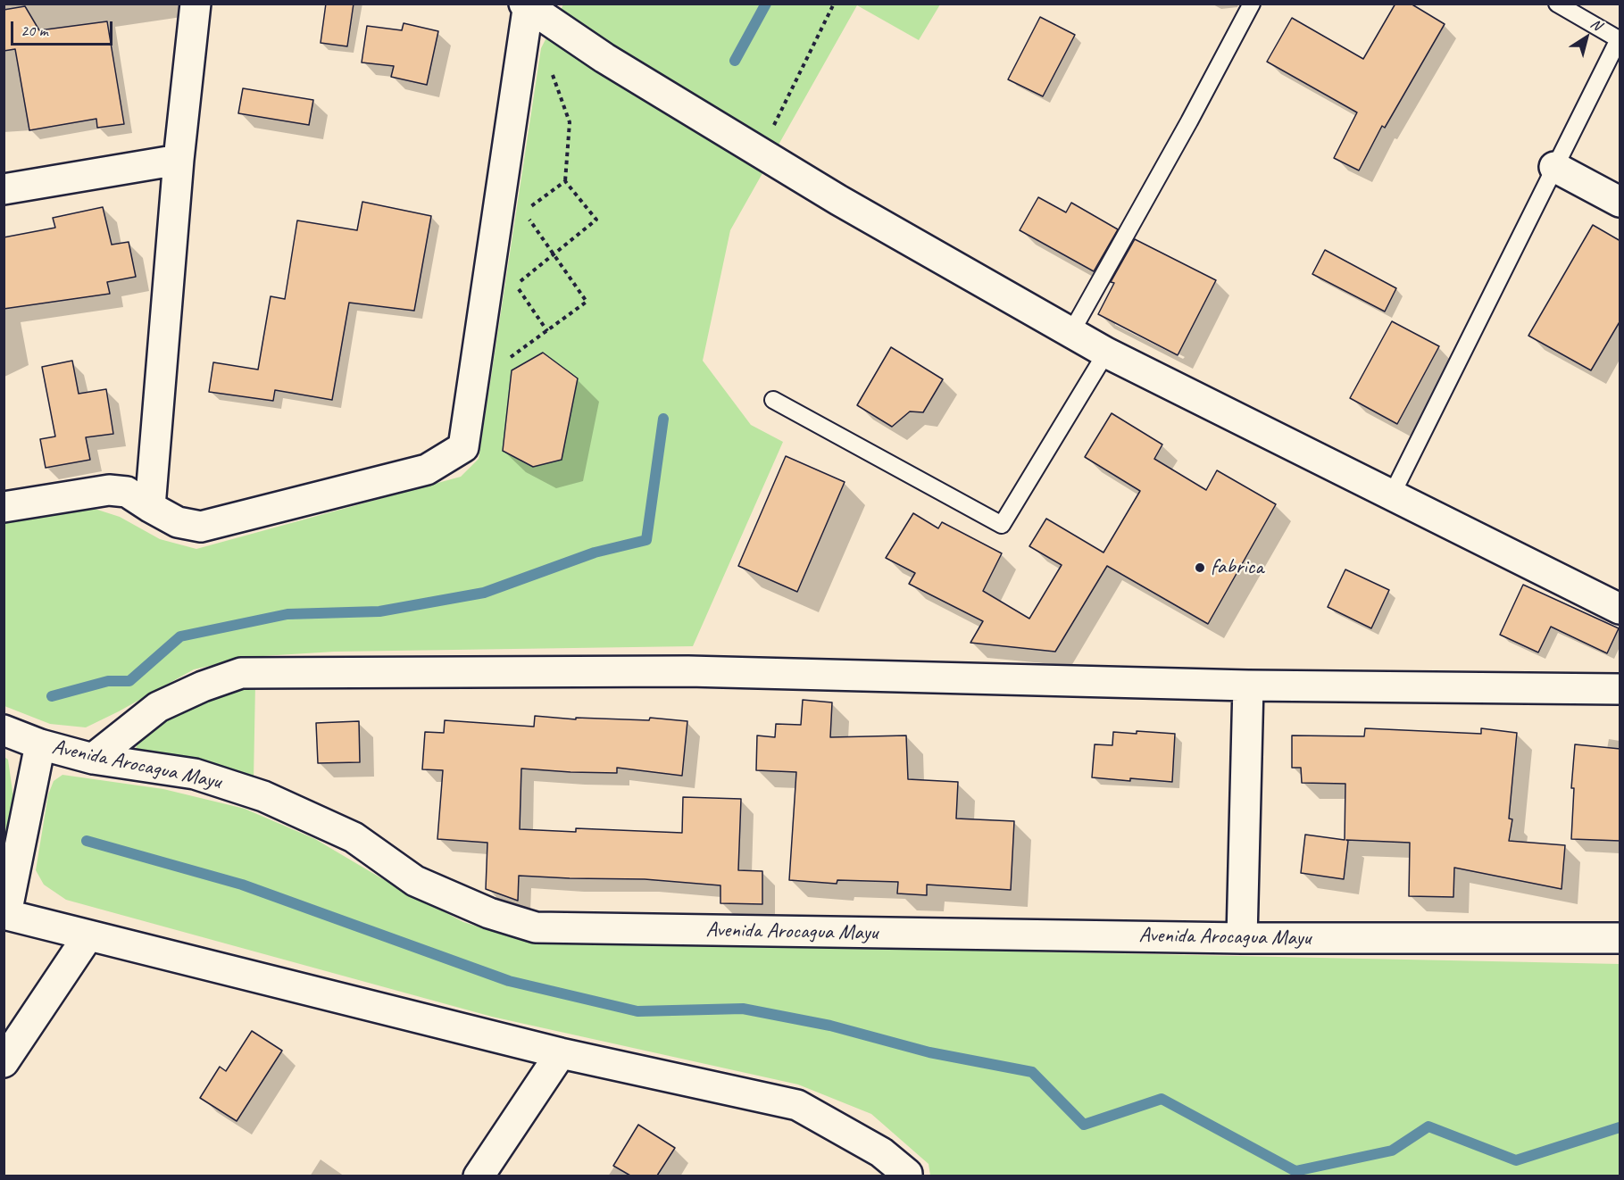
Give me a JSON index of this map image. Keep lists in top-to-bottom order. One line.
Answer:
{"streets":{"street":["Avenida Arocagua Mayu"]},"places":["fabrica"],"scale_bar":"20 m","north":"top right"}
